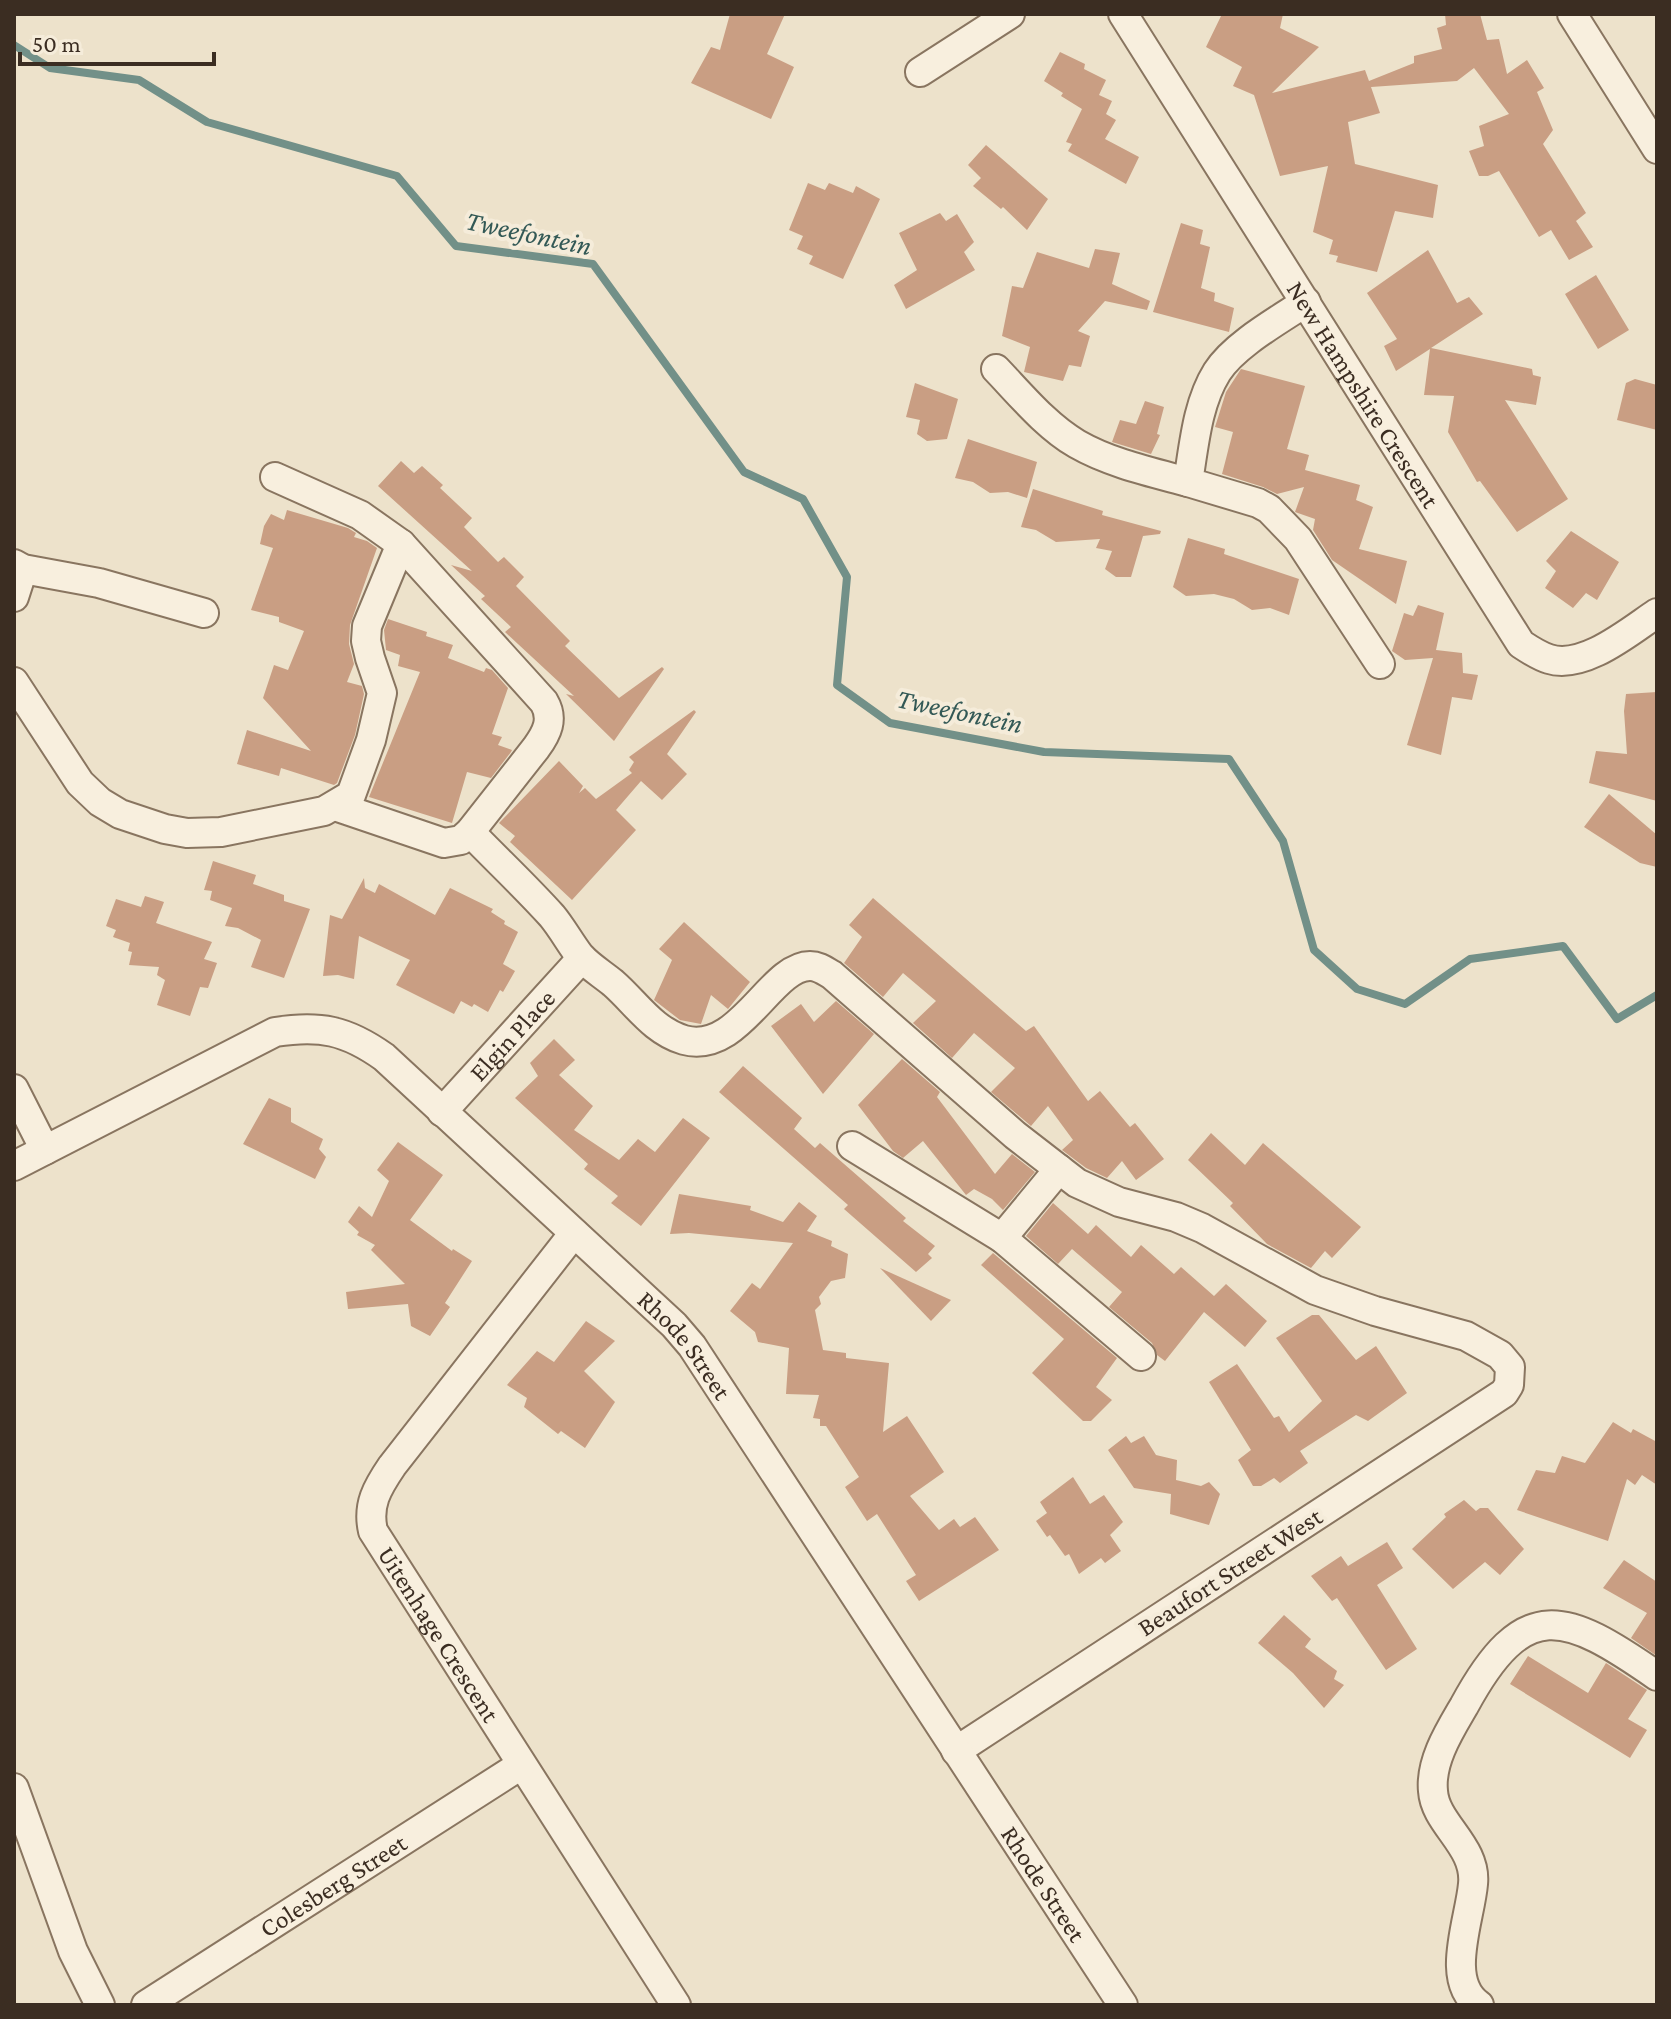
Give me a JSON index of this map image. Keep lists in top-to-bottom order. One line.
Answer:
{"streets":{"street":["New Hampshire Crescent","Elgin Place","Rhode Street","Beaufort Street West","Uitenhage Crescent","Colesberg Street"]},"crossings":[["Elgin Place","Rhode Street"],["Rhode Street","Beaufort Street West"],["Rhode Street","Uitenhage Crescent"],["Uitenhage Crescent","Colesberg Street"]],"water":["Tweefontein"],"scale_bar":"50 m"}
